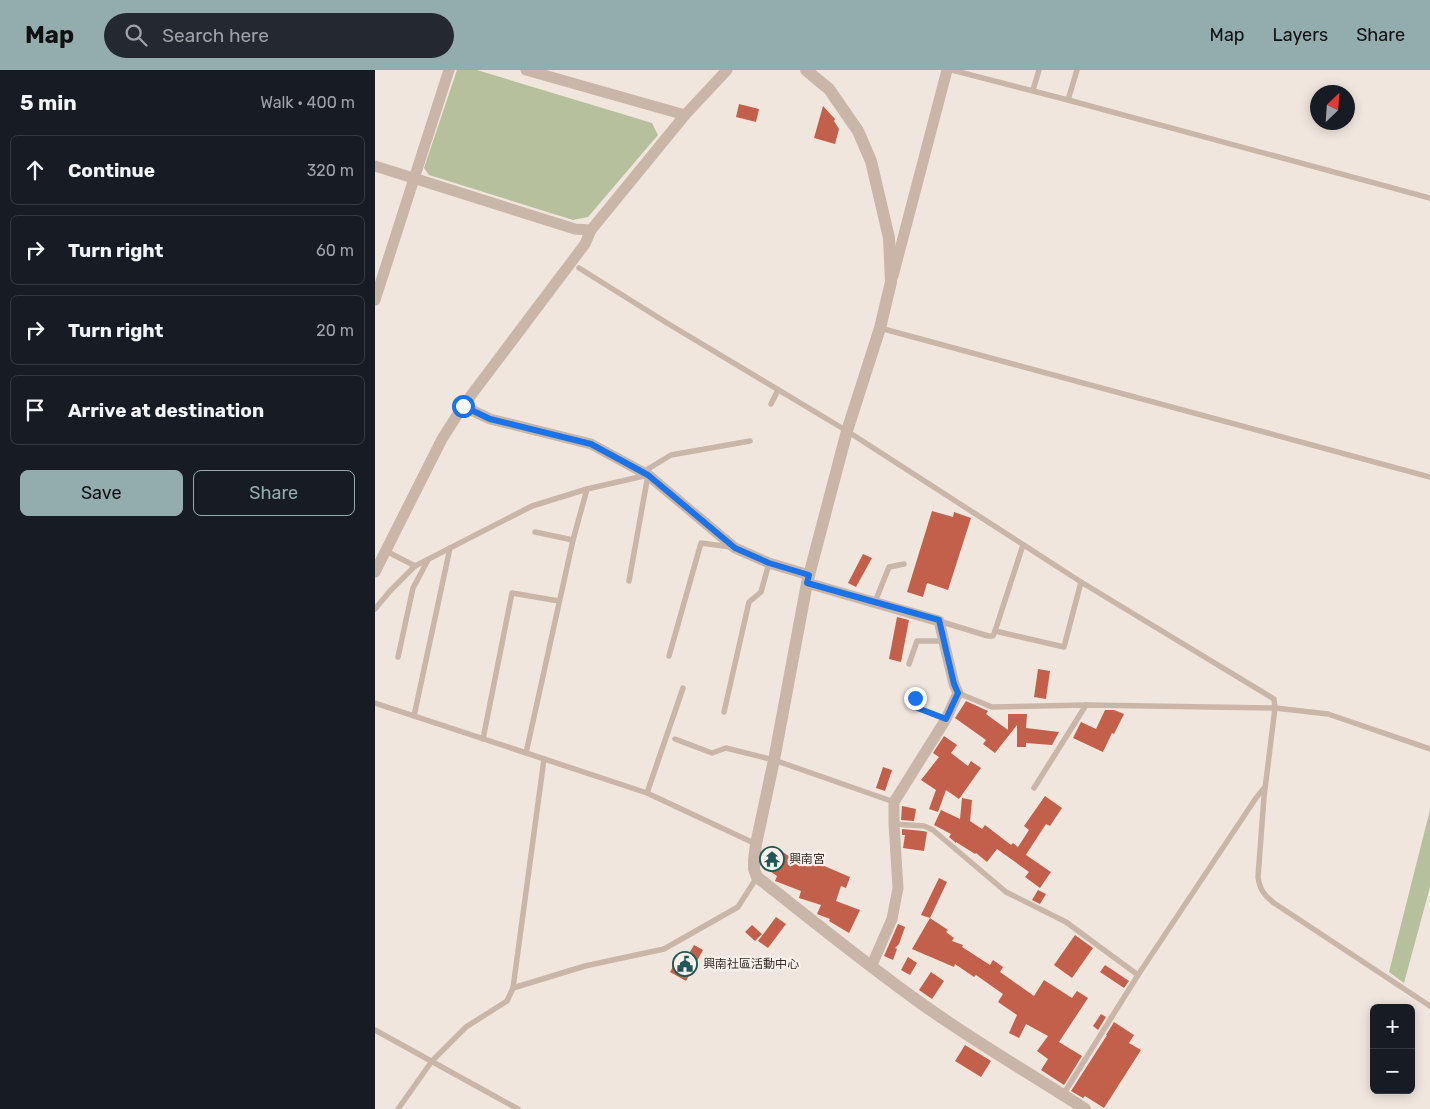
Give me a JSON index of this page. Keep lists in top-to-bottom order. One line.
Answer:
{"places":{"temple":["興南宮"],"public building":["興南社區活動中心"]},"north":"top right","page":{"header":"Map","search":"Search here","nav":["Map","Layers","Share"],"heading":["5 min","Walk · 400 m"],"list":[["Continue","320 m"],["Turn right","60 m"],["Turn right","20 m"],"Arrive at destination"],"buttons":["Save","Share"],"map_buttons":["+","−"]}}
